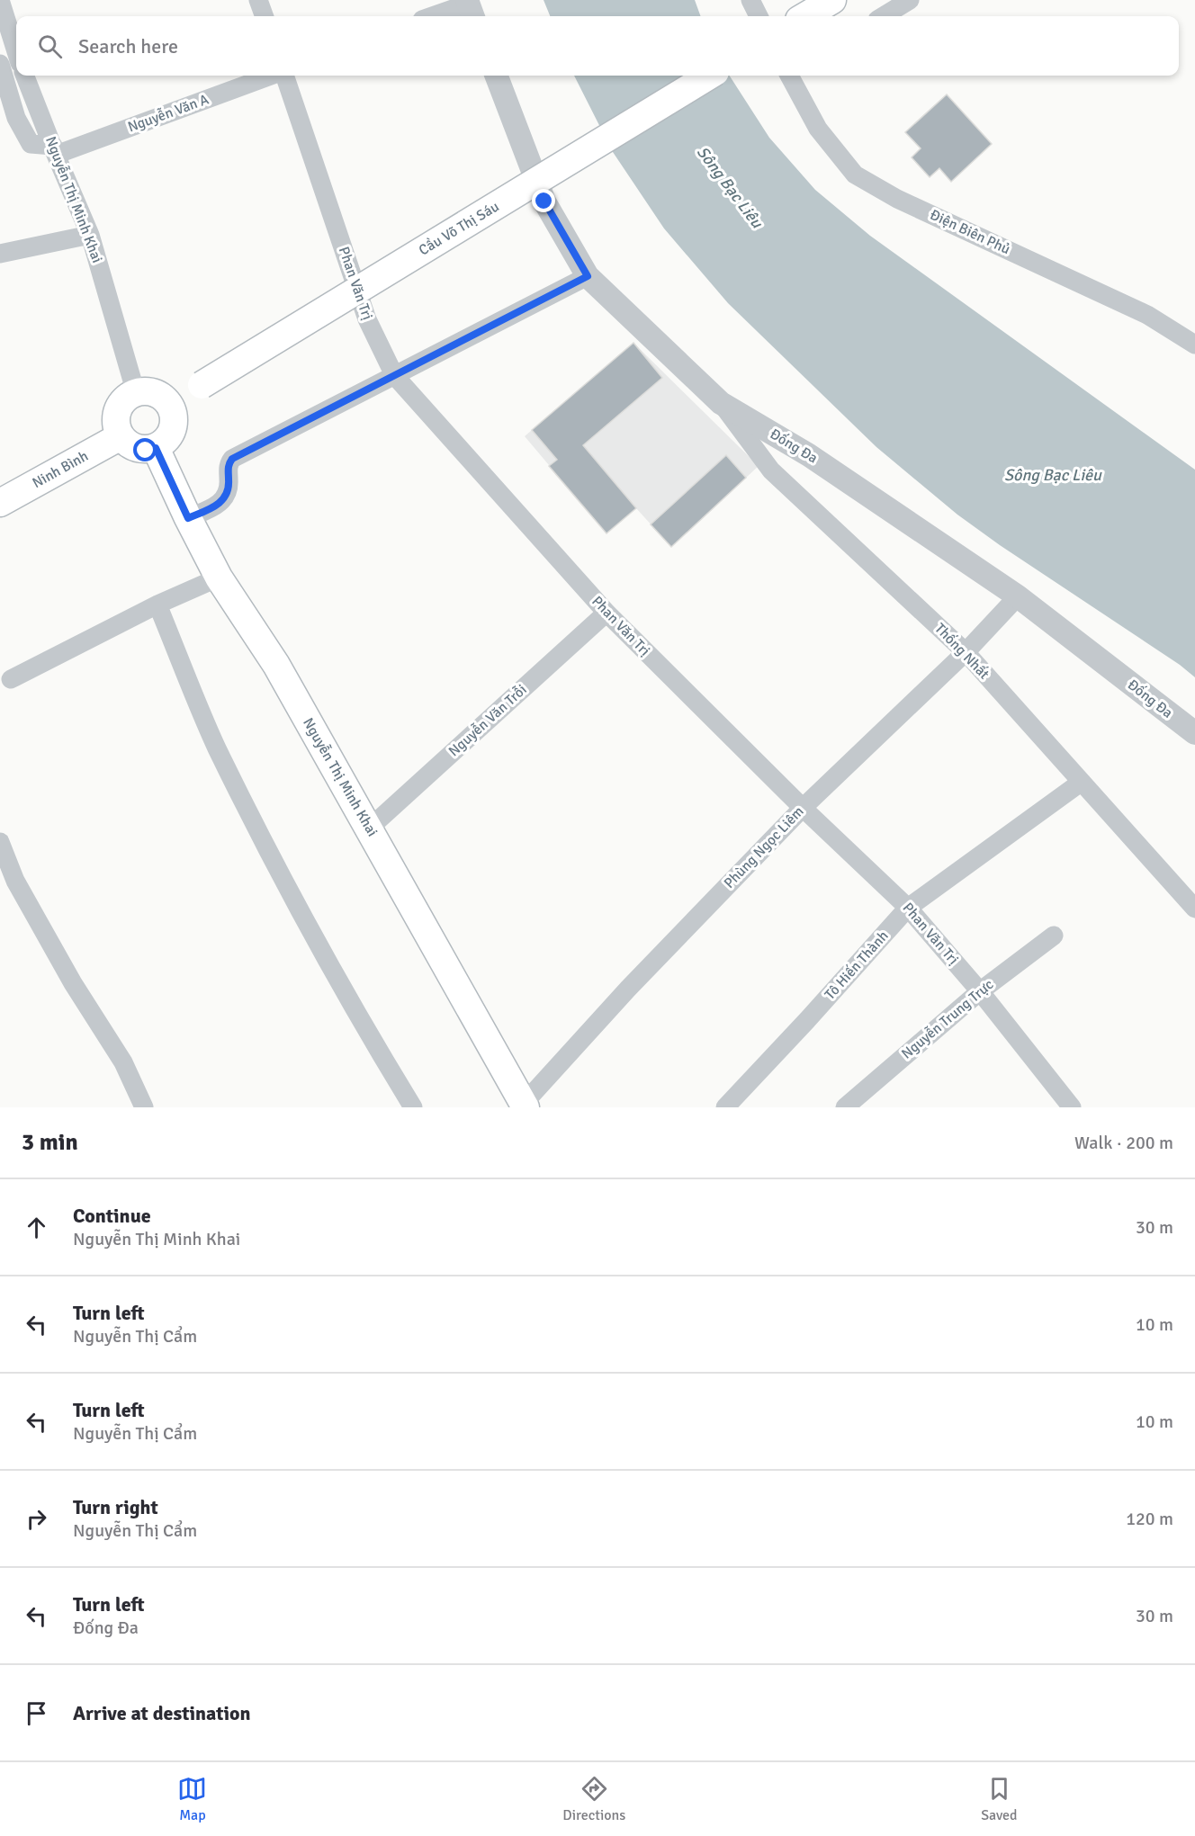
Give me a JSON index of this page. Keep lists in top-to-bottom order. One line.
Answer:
{"streets":{"main road":["Nguyễn Thị Minh Khai","Cầu Võ Thị Sáu","Ninh Bình"],"street":["Nguyễn Văn A","Điện Biên Phủ","Phan Văn Trị","Đống Đa","Thống Nhất","Nguyễn Văn Trỗi","Phùng Ngọc Liêm","Tô Hiến Thành","Nguyễn Trung Trực"]},"crossings":[["Nguyễn Văn A","Nguyễn Thị Minh Khai"],["Nguyễn Thị Minh Khai","Cầu Võ Thị Sáu"],["Nguyễn Thị Minh Khai","Ninh Bình"],["Nguyễn Thị Minh Khai","Nguyễn Văn Trỗi"],["Nguyễn Thị Minh Khai","Phùng Ngọc Liêm"],["Cầu Võ Thị Sáu","Ninh Bình"],["Phan Văn Trị","Nguyễn Văn Trỗi"],["Phan Văn Trị","Phùng Ngọc Liêm"],["Phan Văn Trị","Tô Hiến Thành"],["Phan Văn Trị","Nguyễn Trung Trực"],["Đống Đa","Thống Nhất"],["Đống Đa","Phùng Ngọc Liêm"],["Thống Nhất","Phùng Ngọc Liêm"],["Thống Nhất","Tô Hiến Thành"]],"water":["Sông Bạc Liêu"],"page":{"search":"Search here","heading":["3 min","Walk · 200 m"],"list":[["Continue","Nguyễn Thị Minh Khai","30 m"],["Turn left","Nguyễn Thị Cẩm","10 m"],["Turn left","Nguyễn Thị Cẩm","10 m"],["Turn right","Nguyễn Thị Cẩm","120 m"],["Turn left","Đống Đa","30 m"],"Arrive at destination"],"nav":["Map","Directions","Saved"]}}
